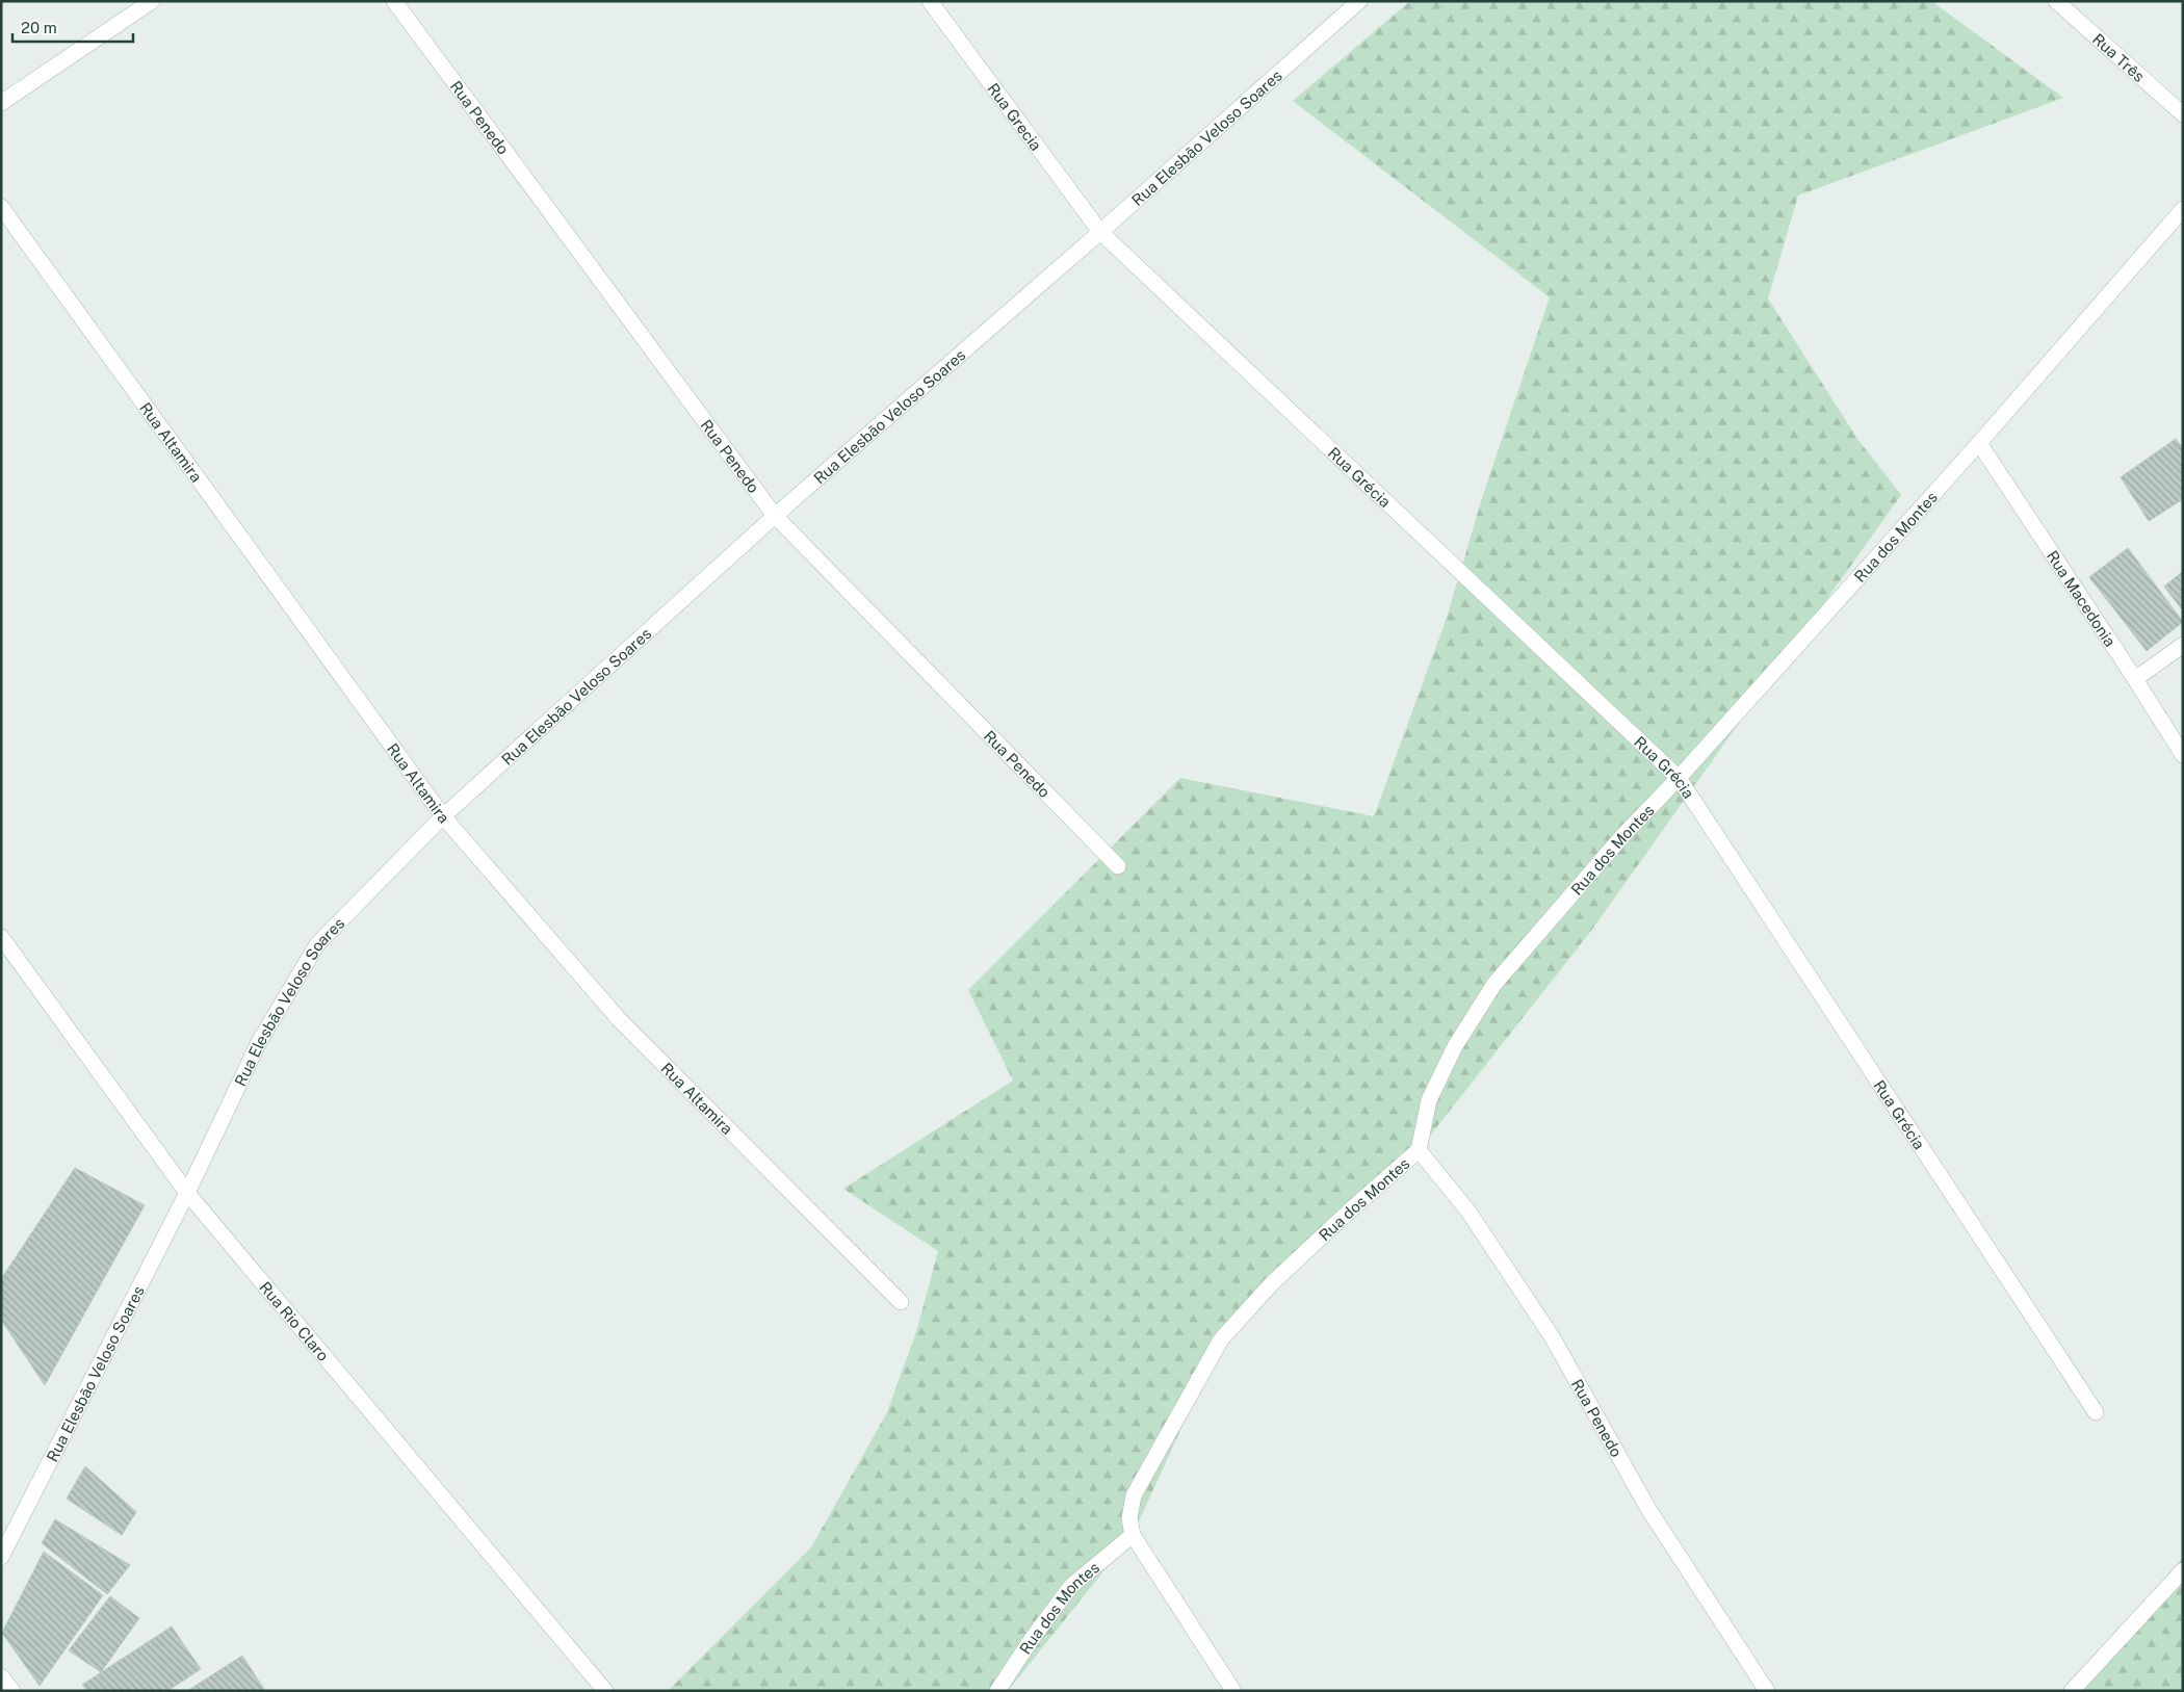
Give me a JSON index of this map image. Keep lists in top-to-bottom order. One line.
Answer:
{"streets":{"street":["Rua Três","Rua Grecia","Rua Penedo","Rua Elesbão Veloso Soares","Rua Altamira","Rua Grécia","Rua dos Montes","Rua Macedonia","Rua Rio Claro"]},"crossings":[["Rua Grecia","Rua Elesbão Veloso Soares"],["Rua Grecia","Rua Grécia"],["Rua Penedo","Rua Elesbão Veloso Soares"],["Rua Penedo","Rua dos Montes"],["Rua Elesbão Veloso Soares","Rua Altamira"],["Rua Elesbão Veloso Soares","Rua Grécia"],["Rua Elesbão Veloso Soares","Rua Rio Claro"],["Rua Grécia","Rua dos Montes"],["Rua dos Montes","Rua Macedonia"]],"scale_bar":"20 m"}
